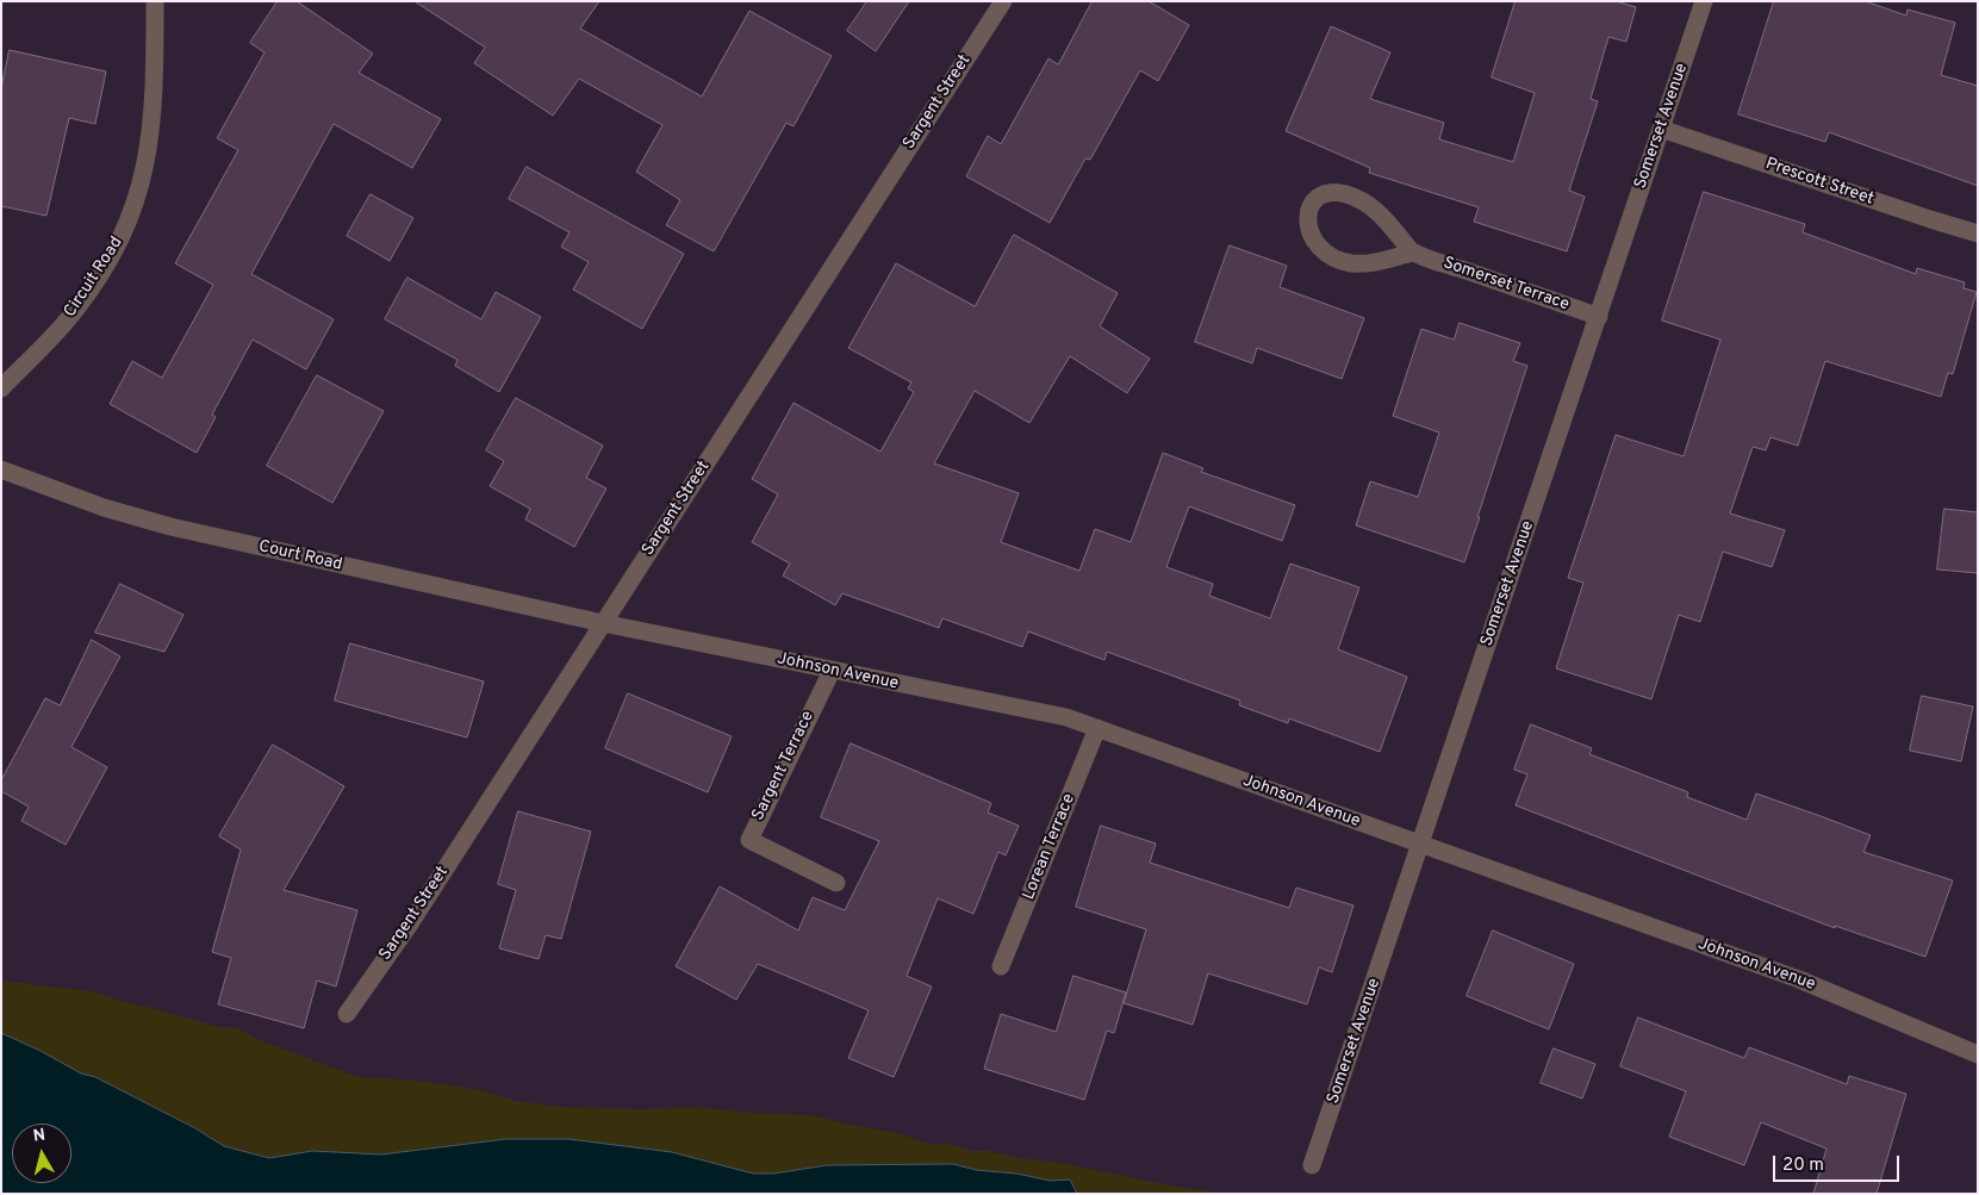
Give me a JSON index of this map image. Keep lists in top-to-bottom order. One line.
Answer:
{"streets":{"street":["Sargent Street","Somerset Avenue","Prescott Street","Circuit Road","Somerset Terrace","Court Road","Johnson Avenue","Sargent Terrace","Lorean Terrace"]},"crossings":[["Sargent Street","Court Road"],["Sargent Street","Johnson Avenue"],["Somerset Avenue","Prescott Street"],["Somerset Avenue","Somerset Terrace"],["Somerset Avenue","Johnson Avenue"],["Court Road","Johnson Avenue"],["Johnson Avenue","Sargent Terrace"],["Johnson Avenue","Lorean Terrace"]],"scale_bar":"20 m","north":"top"}
